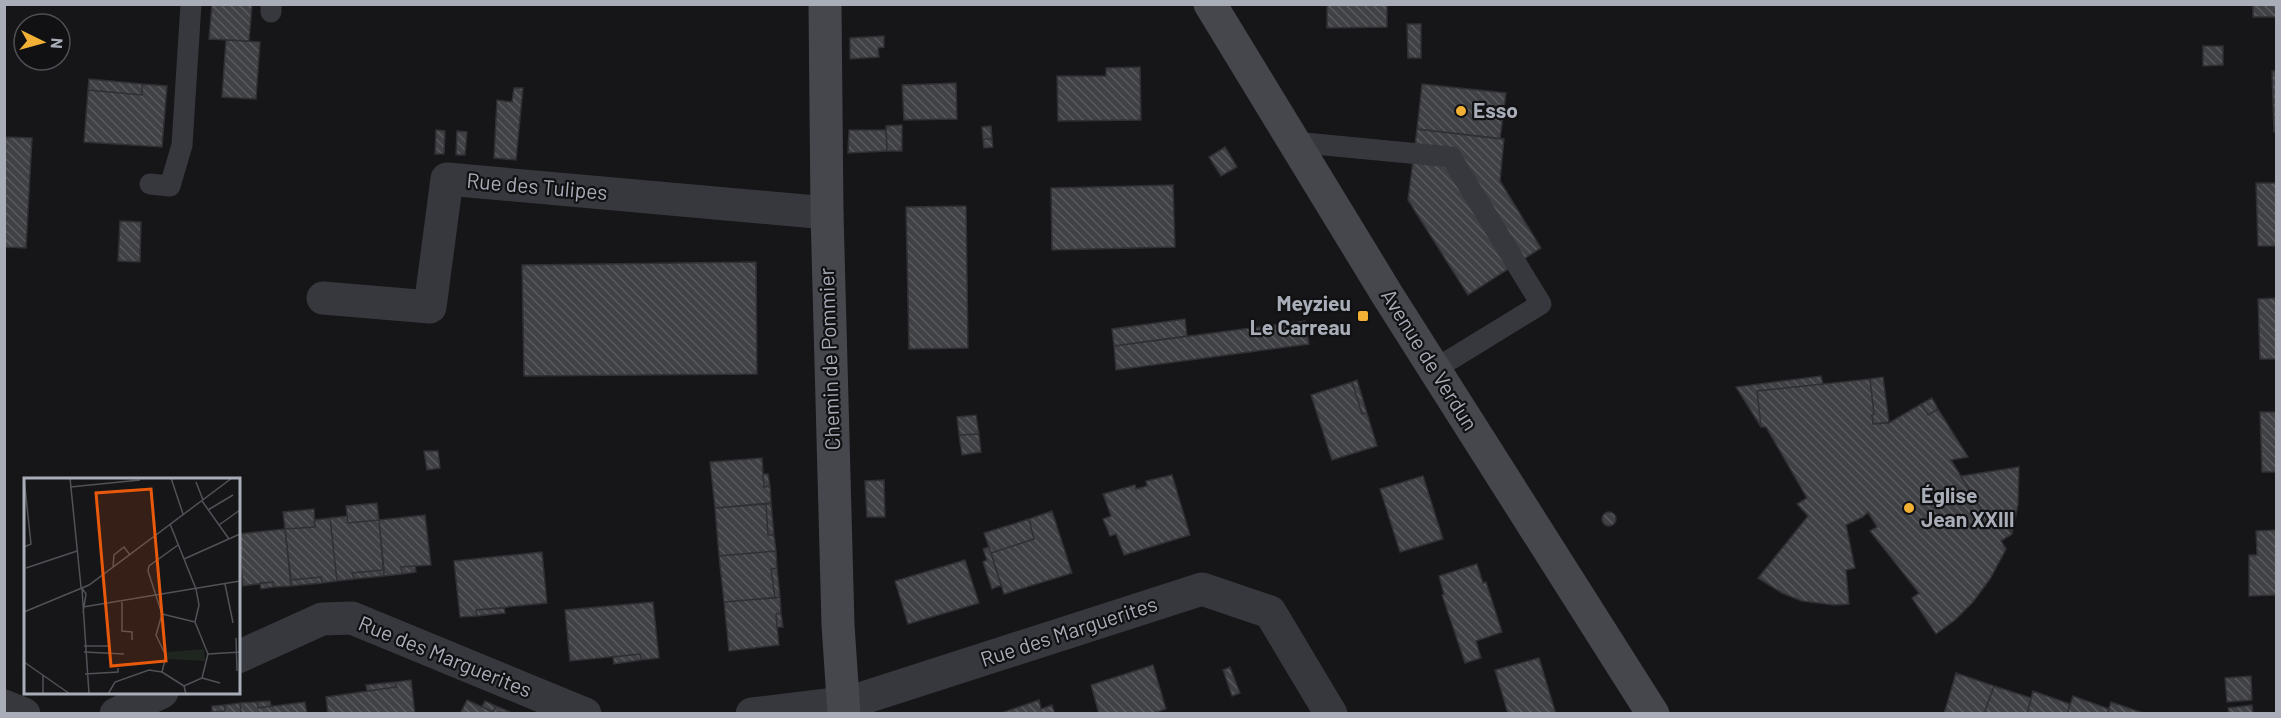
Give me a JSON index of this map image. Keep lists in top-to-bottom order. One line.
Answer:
{"streets":{"main road":["Chemin de Pommier","Avenue de Verdun"],"street":["Rue des Tulipes","Rue des Marguerites"]},"crossings":[["Rue des Tulipes","Chemin de Pommier"],["Chemin de Pommier","Rue des Marguerites"]],"places":{"other":["Esso","Église Jean XXIII"],"transit":["Meyzieu Le Carreau"]},"north":"right"}
